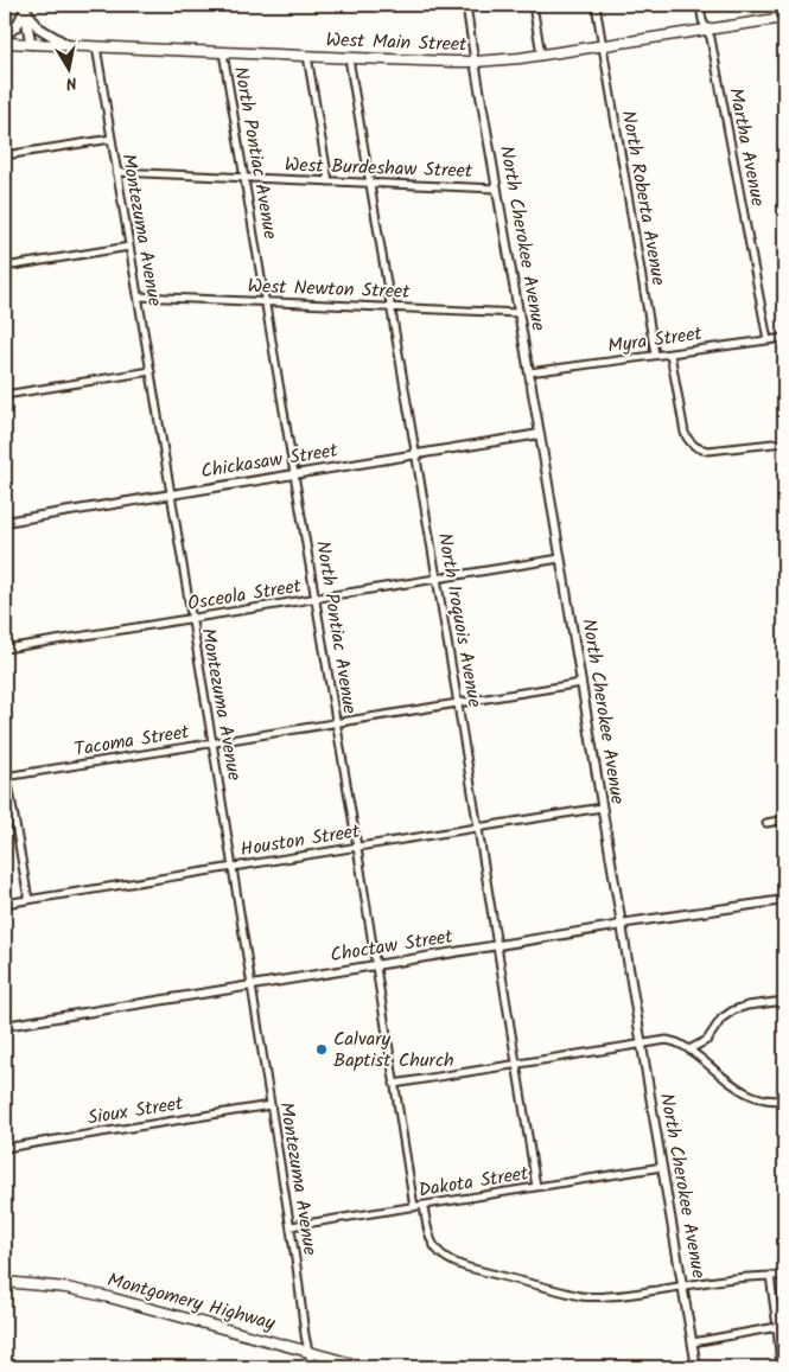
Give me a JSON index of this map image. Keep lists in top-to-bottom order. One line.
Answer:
{"streets":{"main road":["West Main Street","Montgomery Highway"],"street":["Martha Avenue","North Pontiac Avenue","West Burdeshaw Street","North Roberta Avenue","Montezuma Avenue","North Cherokee Avenue","West Newton Street","Myra Street","Chickasaw Street","Osceola Street","North Iroquois Avenue","Tacoma Street","Houston Street","Choctaw Street","Sioux Street","Dakota Street"]},"crossings":[["West Main Street","Martha Avenue"],["West Main Street","North Pontiac Avenue"],["West Main Street","North Roberta Avenue"],["West Main Street","Montezuma Avenue"],["West Main Street","North Cherokee Avenue"],["West Main Street","North Iroquois Avenue"],["Martha Avenue","Myra Street"],["North Pontiac Avenue","West Burdeshaw Street"],["North Pontiac Avenue","West Newton Street"],["North Pontiac Avenue","Chickasaw Street"],["North Pontiac Avenue","Osceola Street"],["North Pontiac Avenue","Tacoma Street"],["North Pontiac Avenue","Houston Street"],["North Pontiac Avenue","Choctaw Street"],["North Pontiac Avenue","Dakota Street"],["West Burdeshaw Street","Montezuma Avenue"],["West Burdeshaw Street","North Cherokee Avenue"],["West Burdeshaw Street","North Iroquois Avenue"],["North Roberta Avenue","Myra Street"],["Montezuma Avenue","West Newton Street"],["Montezuma Avenue","Chickasaw Street"],["Montezuma Avenue","Osceola Street"],["Montezuma Avenue","Tacoma Street"],["Montezuma Avenue","Houston Street"],["Montezuma Avenue","Choctaw Street"],["Montezuma Avenue","Sioux Street"],["Montezuma Avenue","Dakota Street"],["Montezuma Avenue","Montgomery Highway"],["North Cherokee Avenue","West Newton Street"],["North Cherokee Avenue","Myra Street"],["North Cherokee Avenue","Chickasaw Street"],["North Cherokee Avenue","Osceola Street"],["North Cherokee Avenue","Tacoma Street"],["North Cherokee Avenue","Houston Street"],["North Cherokee Avenue","Choctaw Street"],["North Cherokee Avenue","Dakota Street"],["West Newton Street","North Iroquois Avenue"],["Chickasaw Street","North Iroquois Avenue"],["Osceola Street","North Iroquois Avenue"],["North Iroquois Avenue","Tacoma Street"],["North Iroquois Avenue","Houston Street"],["North Iroquois Avenue","Choctaw Street"],["North Iroquois Avenue","Dakota Street"]],"places":["Calvary Baptist Church"],"north":"bottom"}
